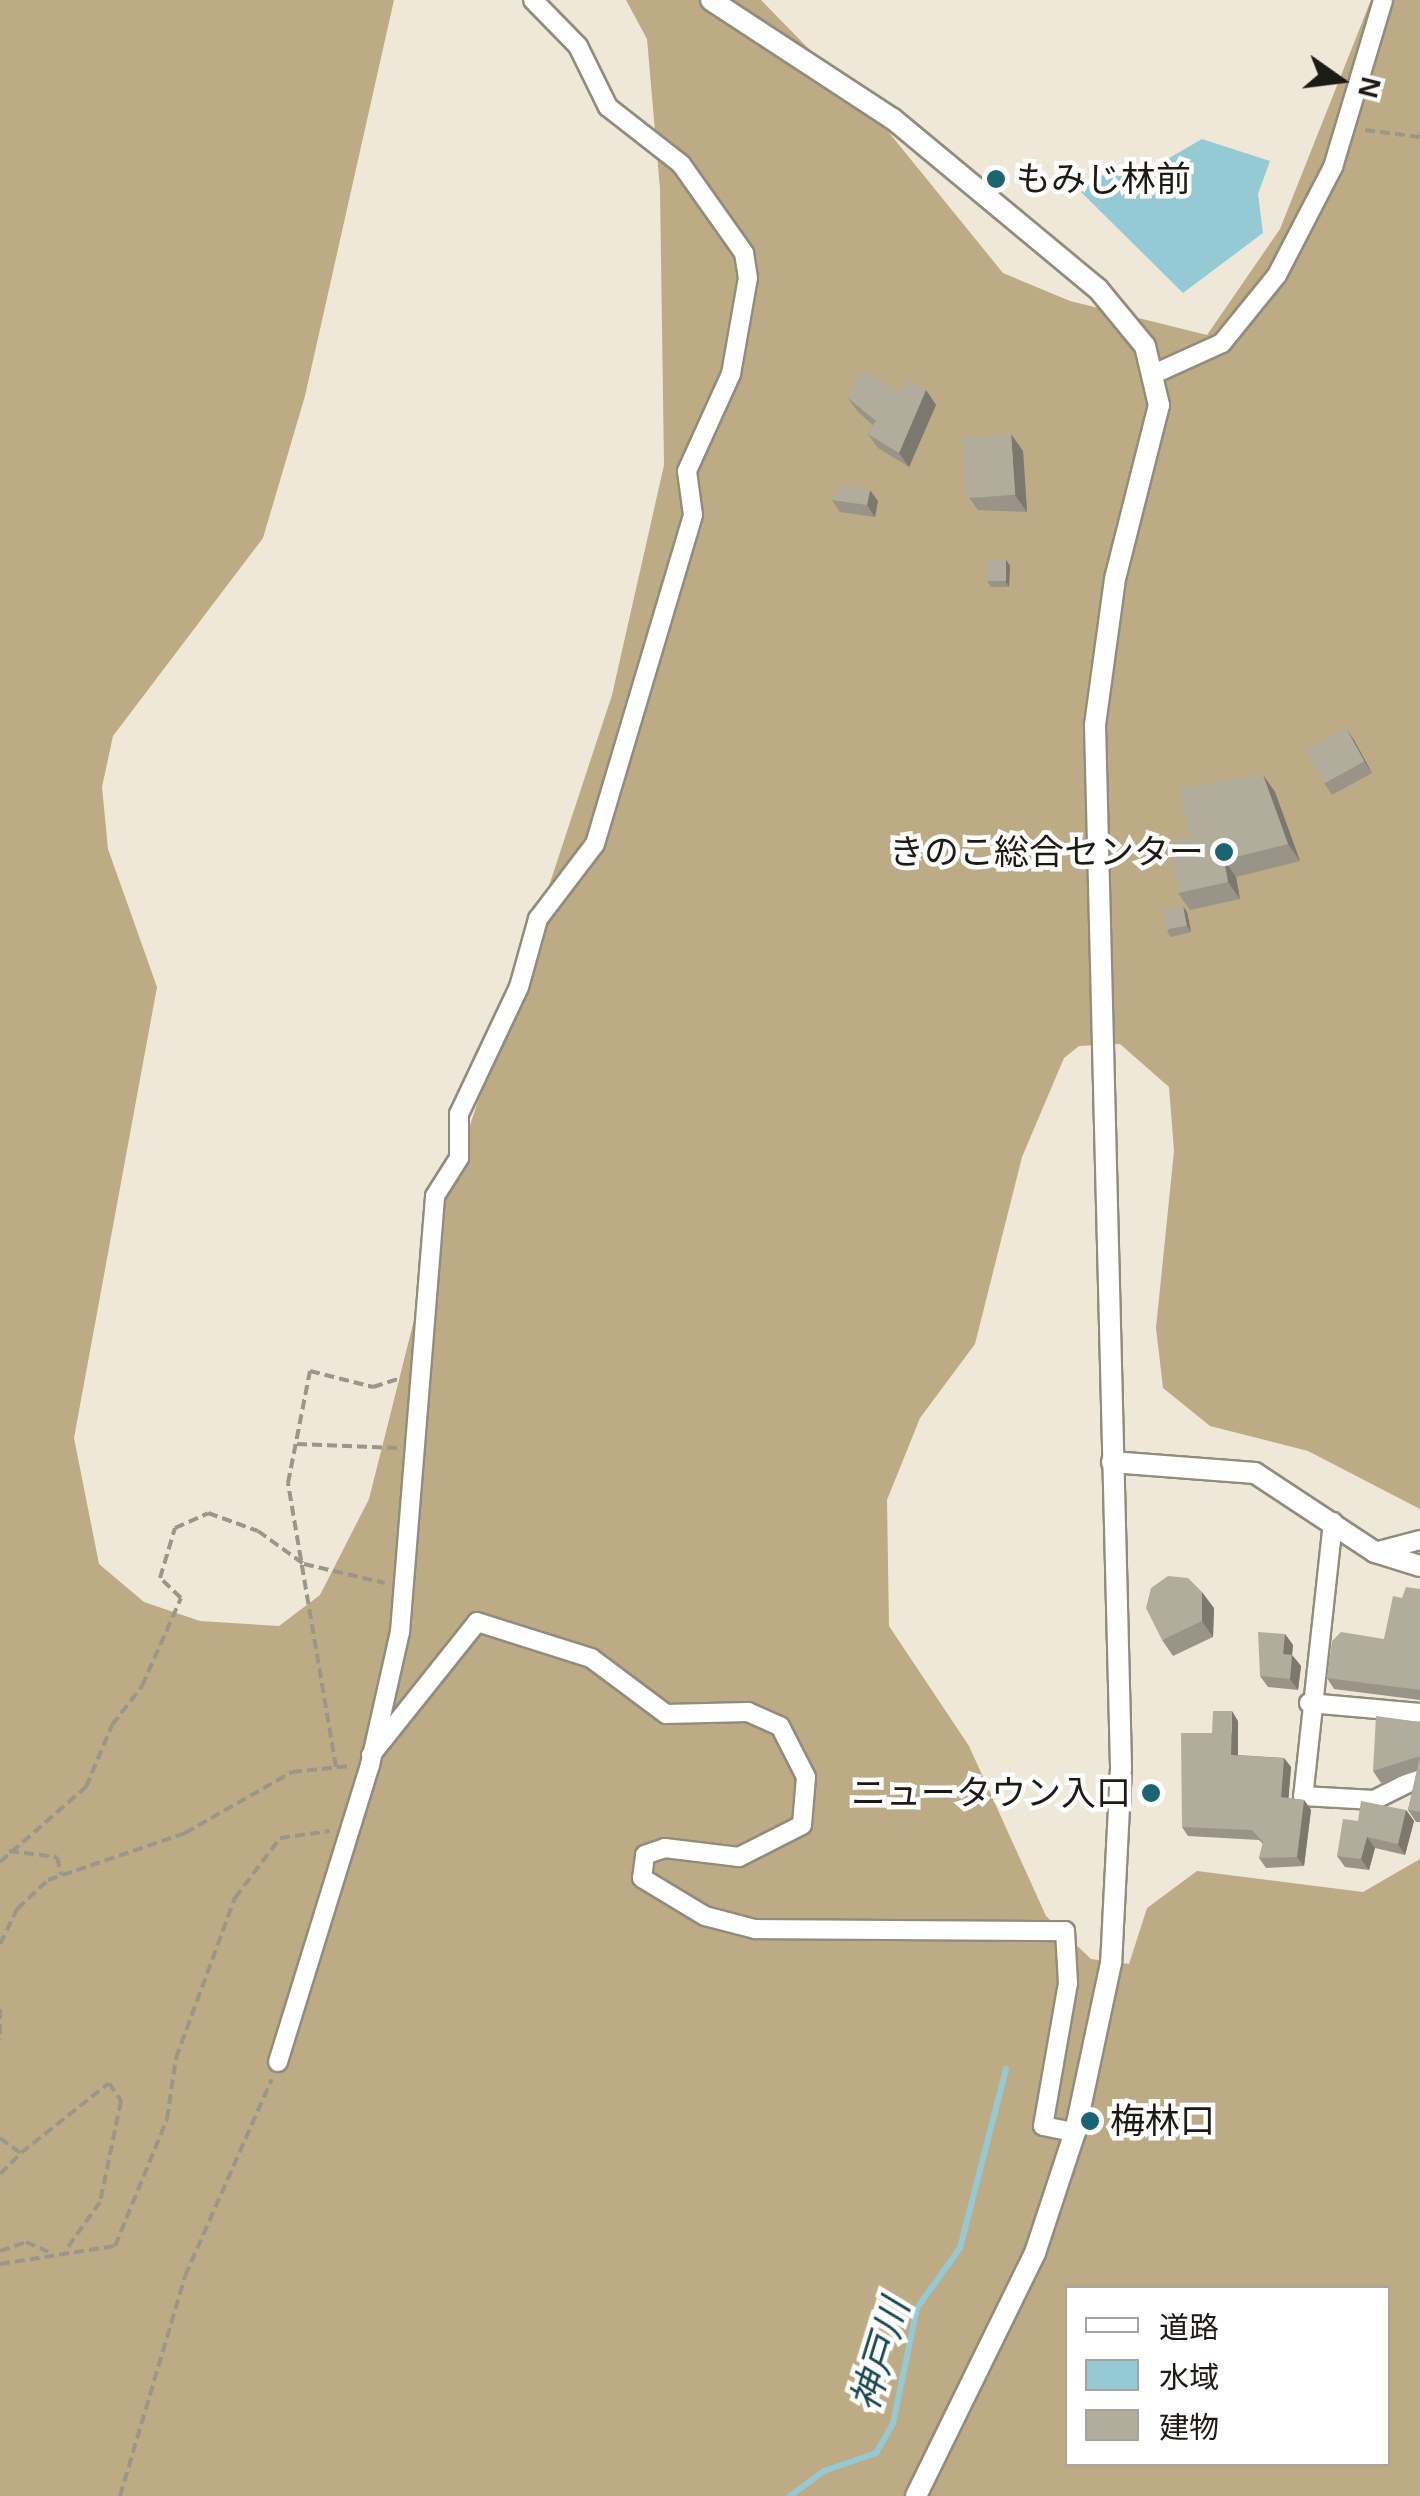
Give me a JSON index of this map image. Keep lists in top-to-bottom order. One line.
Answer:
{"water":["神戸川"],"places":["もみじ林前","きのこ総合センター","ニュータウン入口","梅林口"],"legend":["道路","水域","建物"],"north":"right"}
